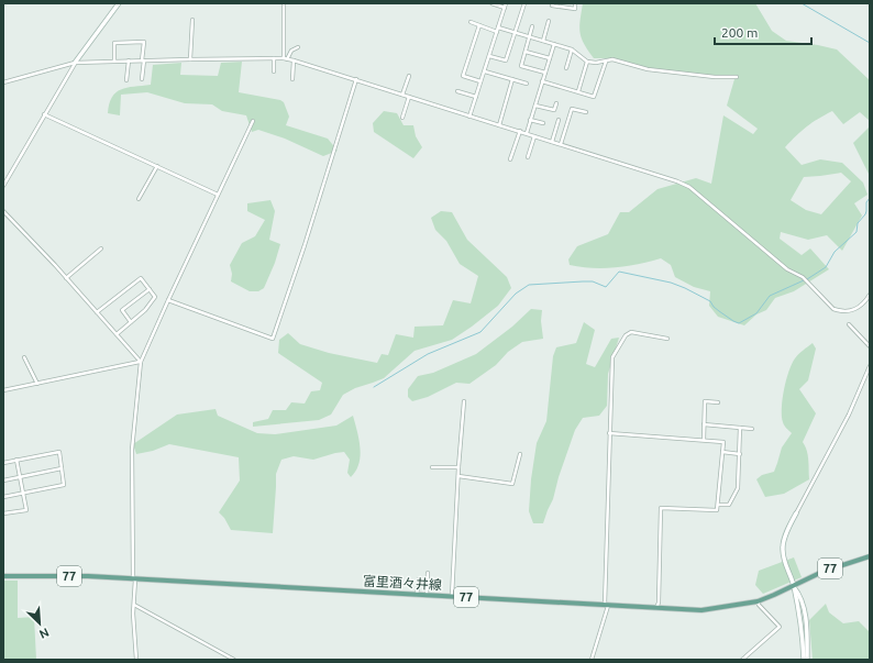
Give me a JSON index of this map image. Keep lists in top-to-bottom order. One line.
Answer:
{"streets":{"main road":["77","富里酒々井線"]},"scale_bar":"200 m","north":"bottom right"}
